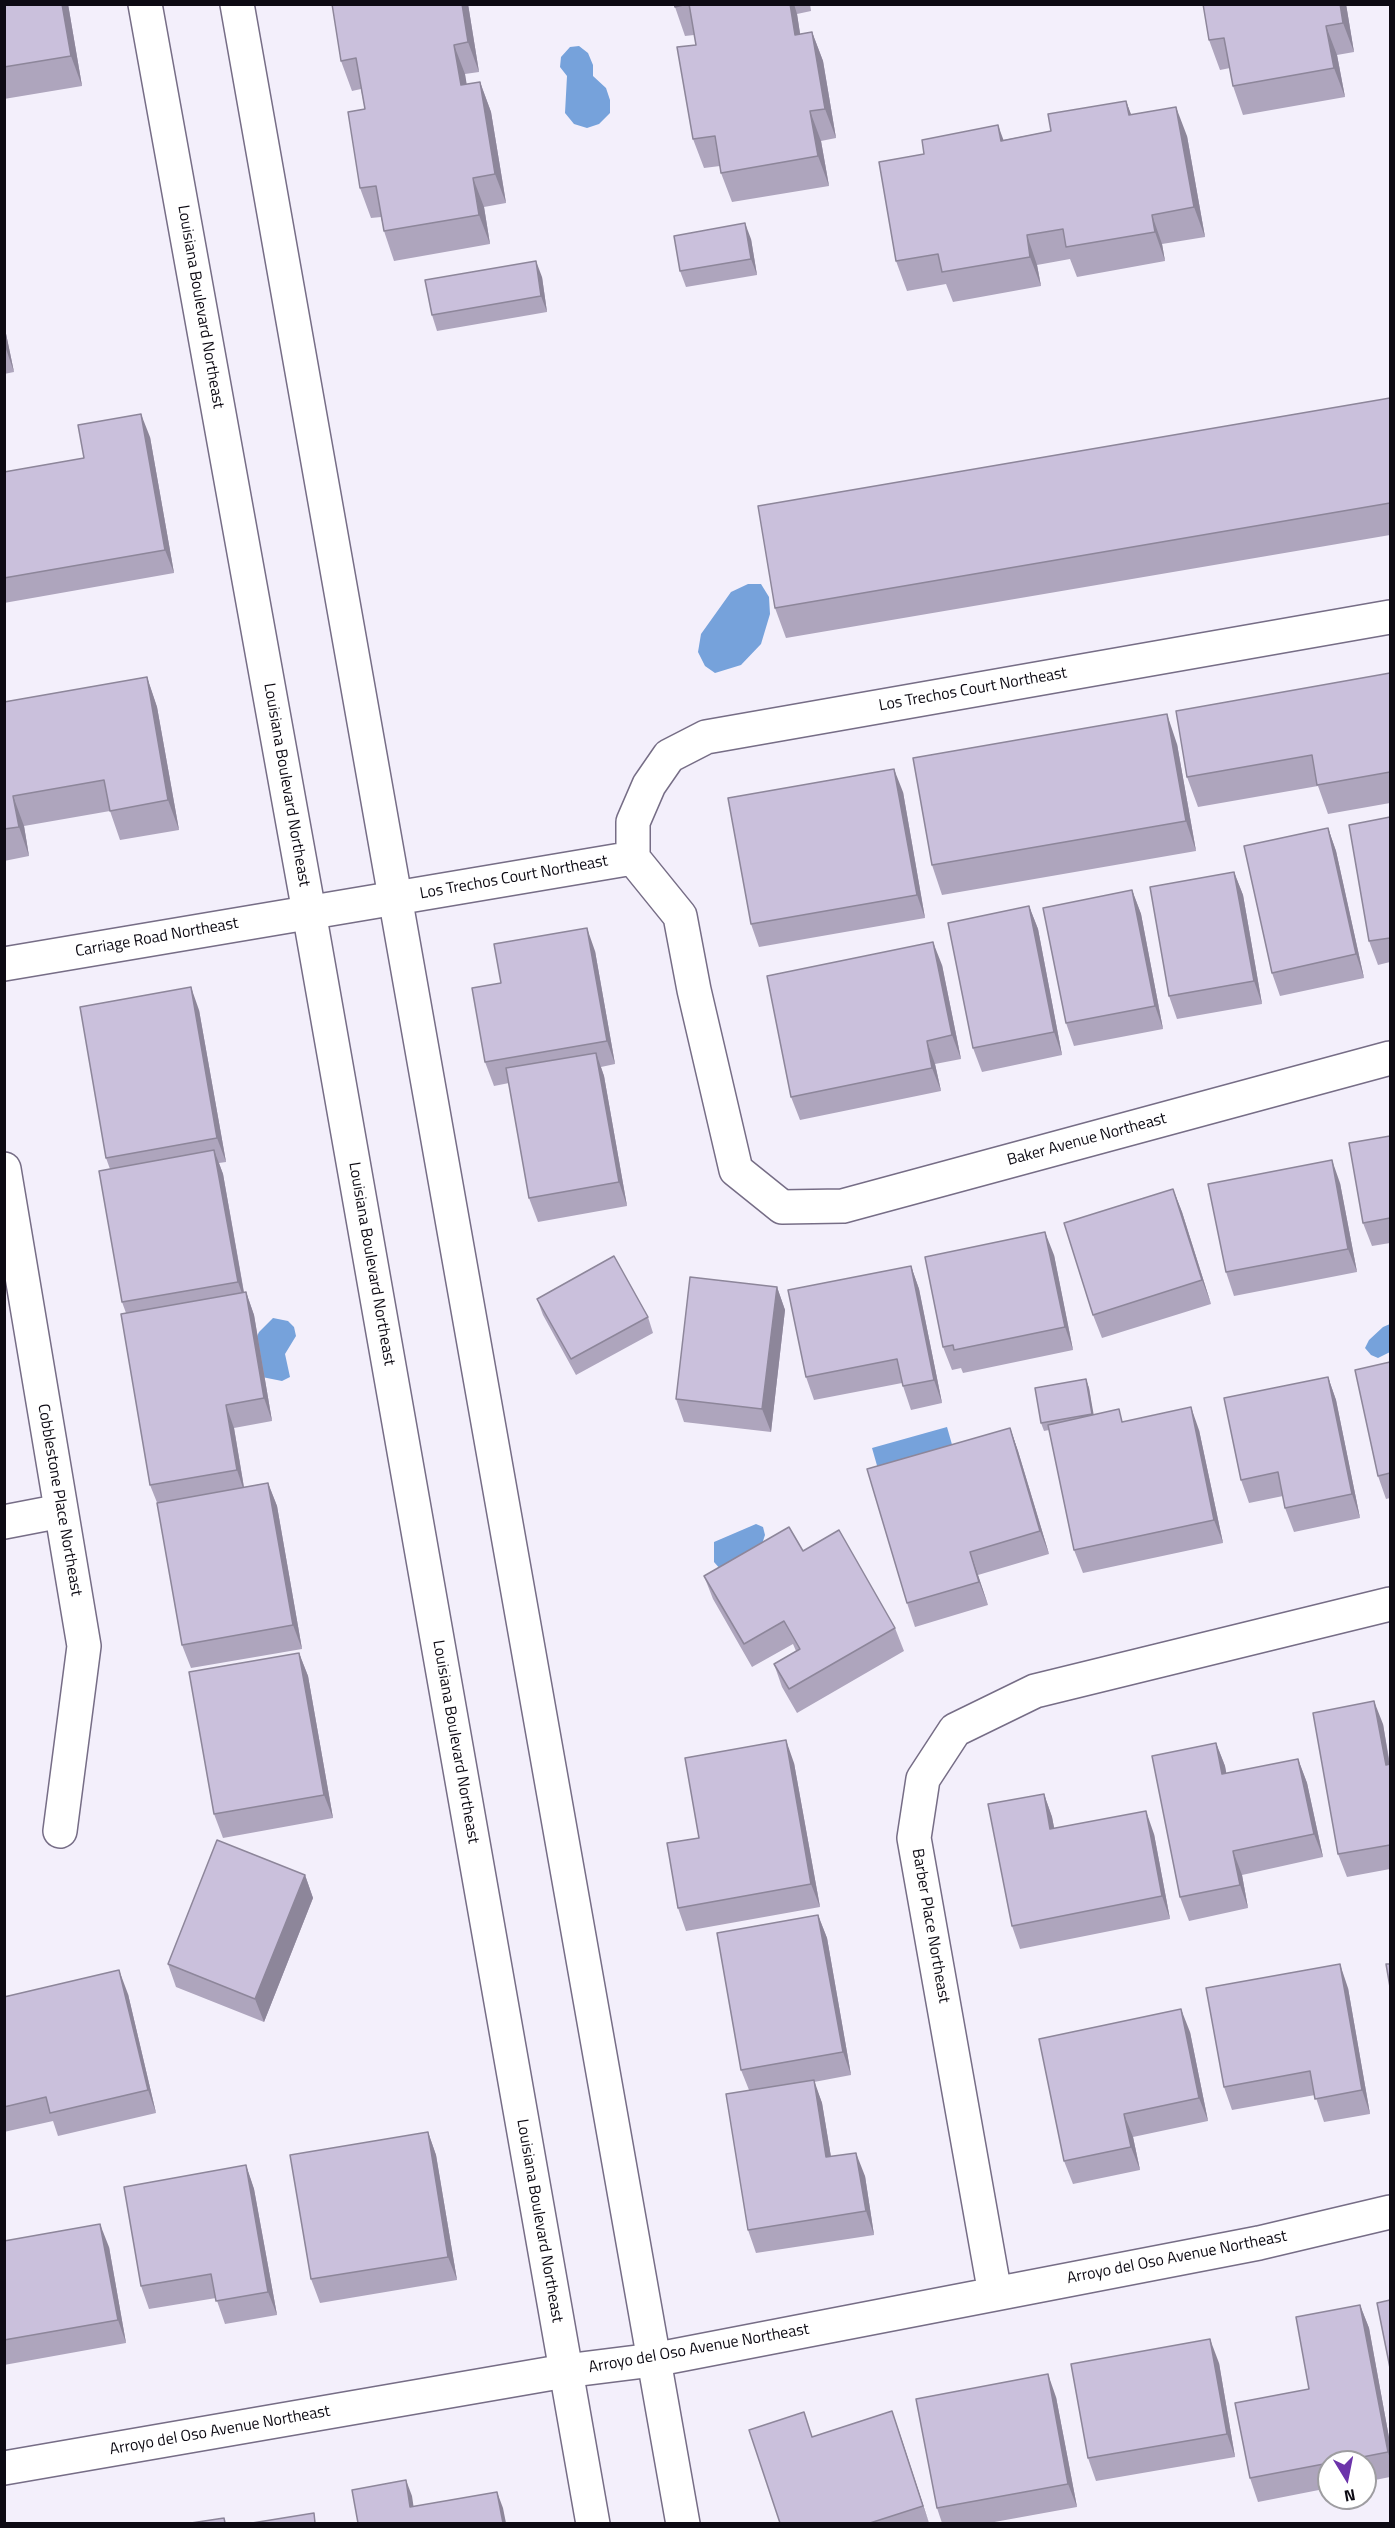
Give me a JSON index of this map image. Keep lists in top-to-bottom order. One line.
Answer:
{"streets":{"street":["Louisiana Boulevard Northeast","Los Trechos Court Northeast","Carriage Road Northeast","Baker Avenue Northeast","Cobblestone Place Northeast","Barber Place Northeast","Arroyo del Oso Avenue Northeast"]},"crossings":[["Louisiana Boulevard Northeast","Los Trechos Court Northeast"],["Louisiana Boulevard Northeast","Carriage Road Northeast"],["Louisiana Boulevard Northeast","Arroyo del Oso Avenue Northeast"],["Los Trechos Court Northeast","Carriage Road Northeast"],["Los Trechos Court Northeast","Baker Avenue Northeast"],["Barber Place Northeast","Arroyo del Oso Avenue Northeast"]],"north":"bottom"}
